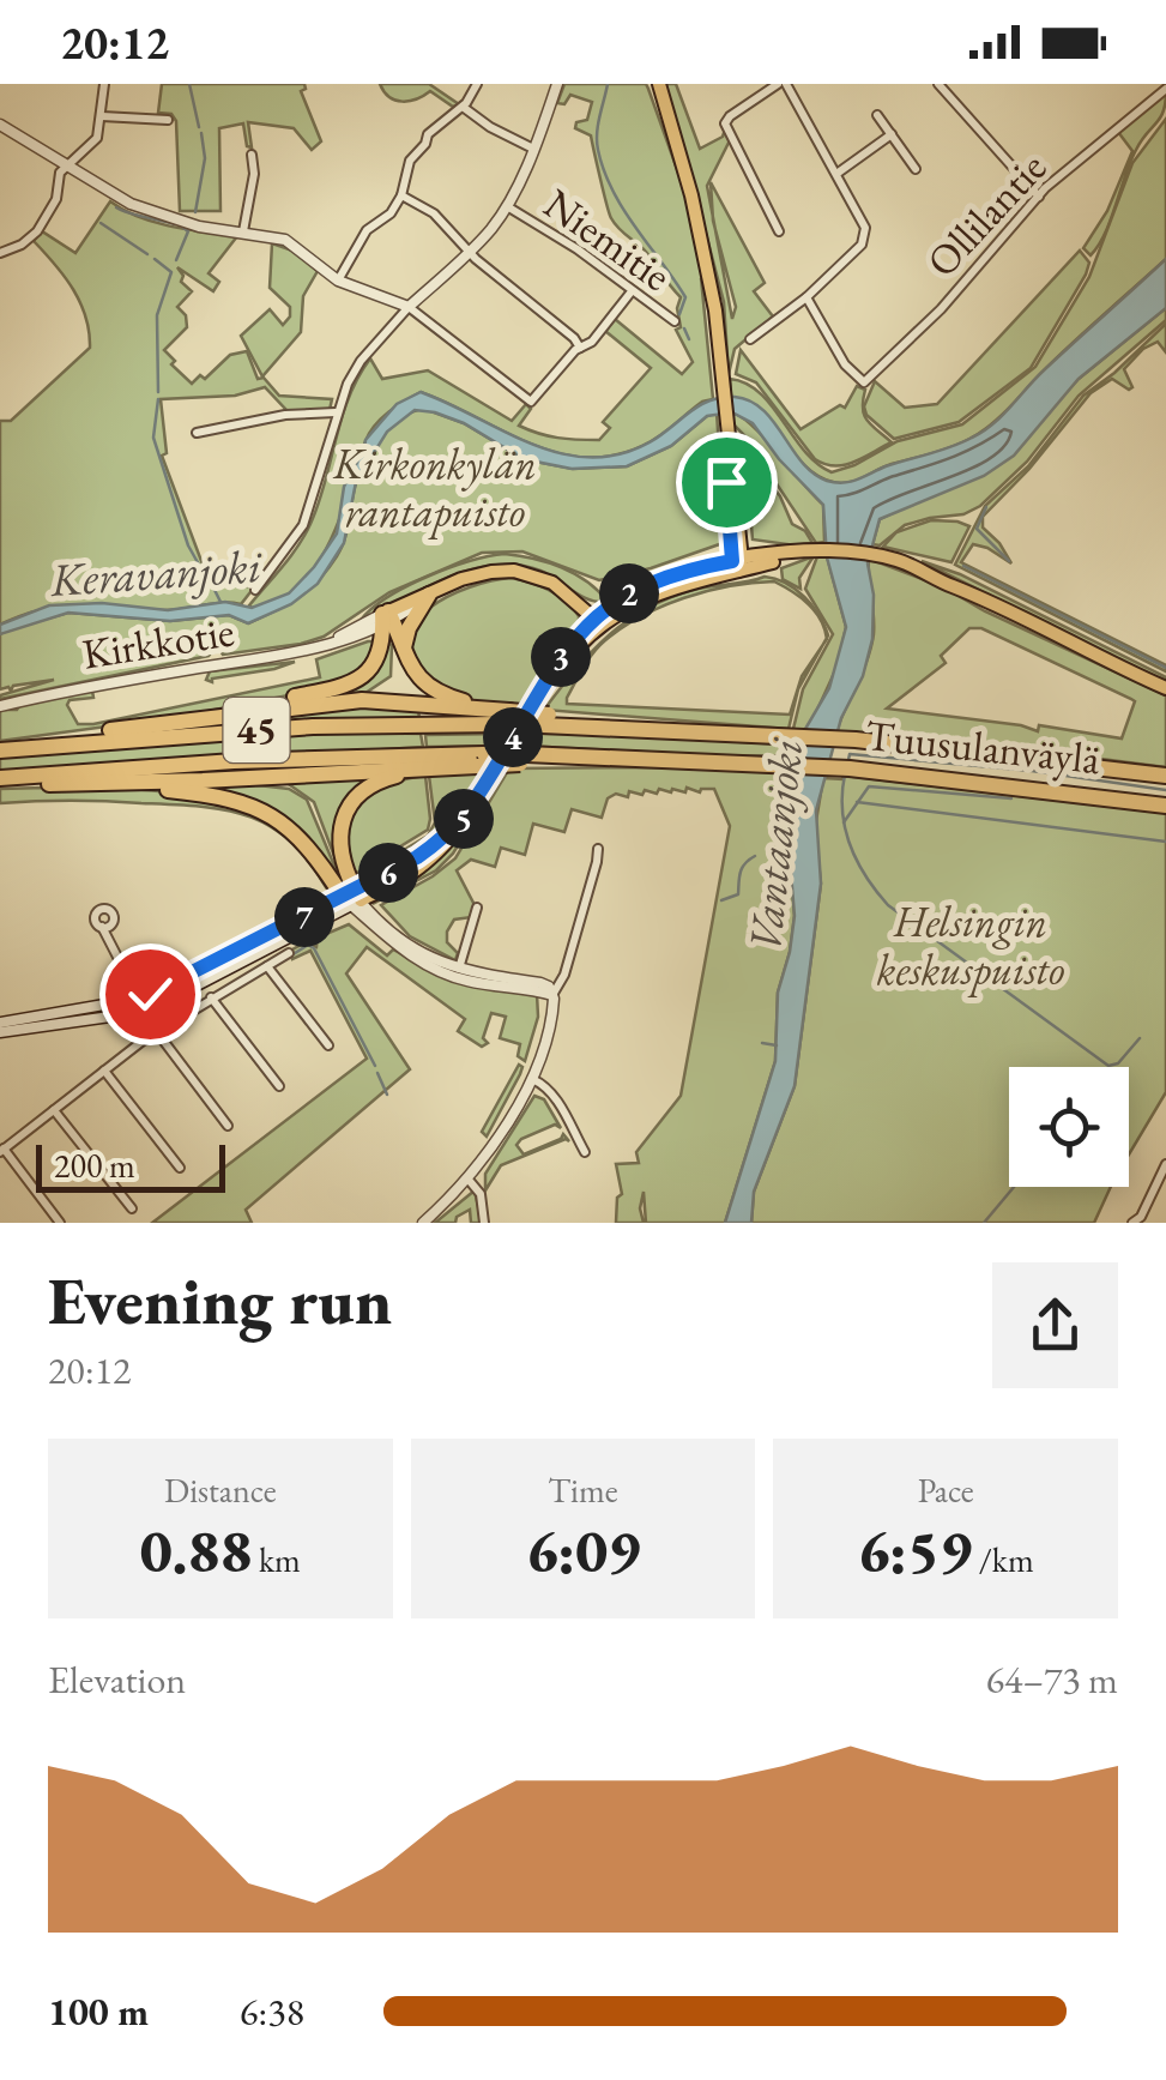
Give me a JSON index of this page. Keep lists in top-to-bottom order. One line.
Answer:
{"streets":{"highway":["45","Tuusulanväylä"],"main road":["Kirkkotie"],"street":["Ollilantie","Niemitie"]},"water":["Keravanjoki","Vantaanjoki"],"parks":["Kirkonkylän rantapuisto","Helsingin keskuspuisto"],"scale_bar":"200 m","page":{"status":"20:12","pins":["2","3","4","5","6","7"],"scale":"200 m","heading":["Evening run","20:12"],"stats":[["Distance","0.88 km"],["Time","6:09"],["Pace","6:59 /km"]],"chart":["Elevation","64–73 m"],"list":[{"name":"100 m","note":"6:38"}]}}
